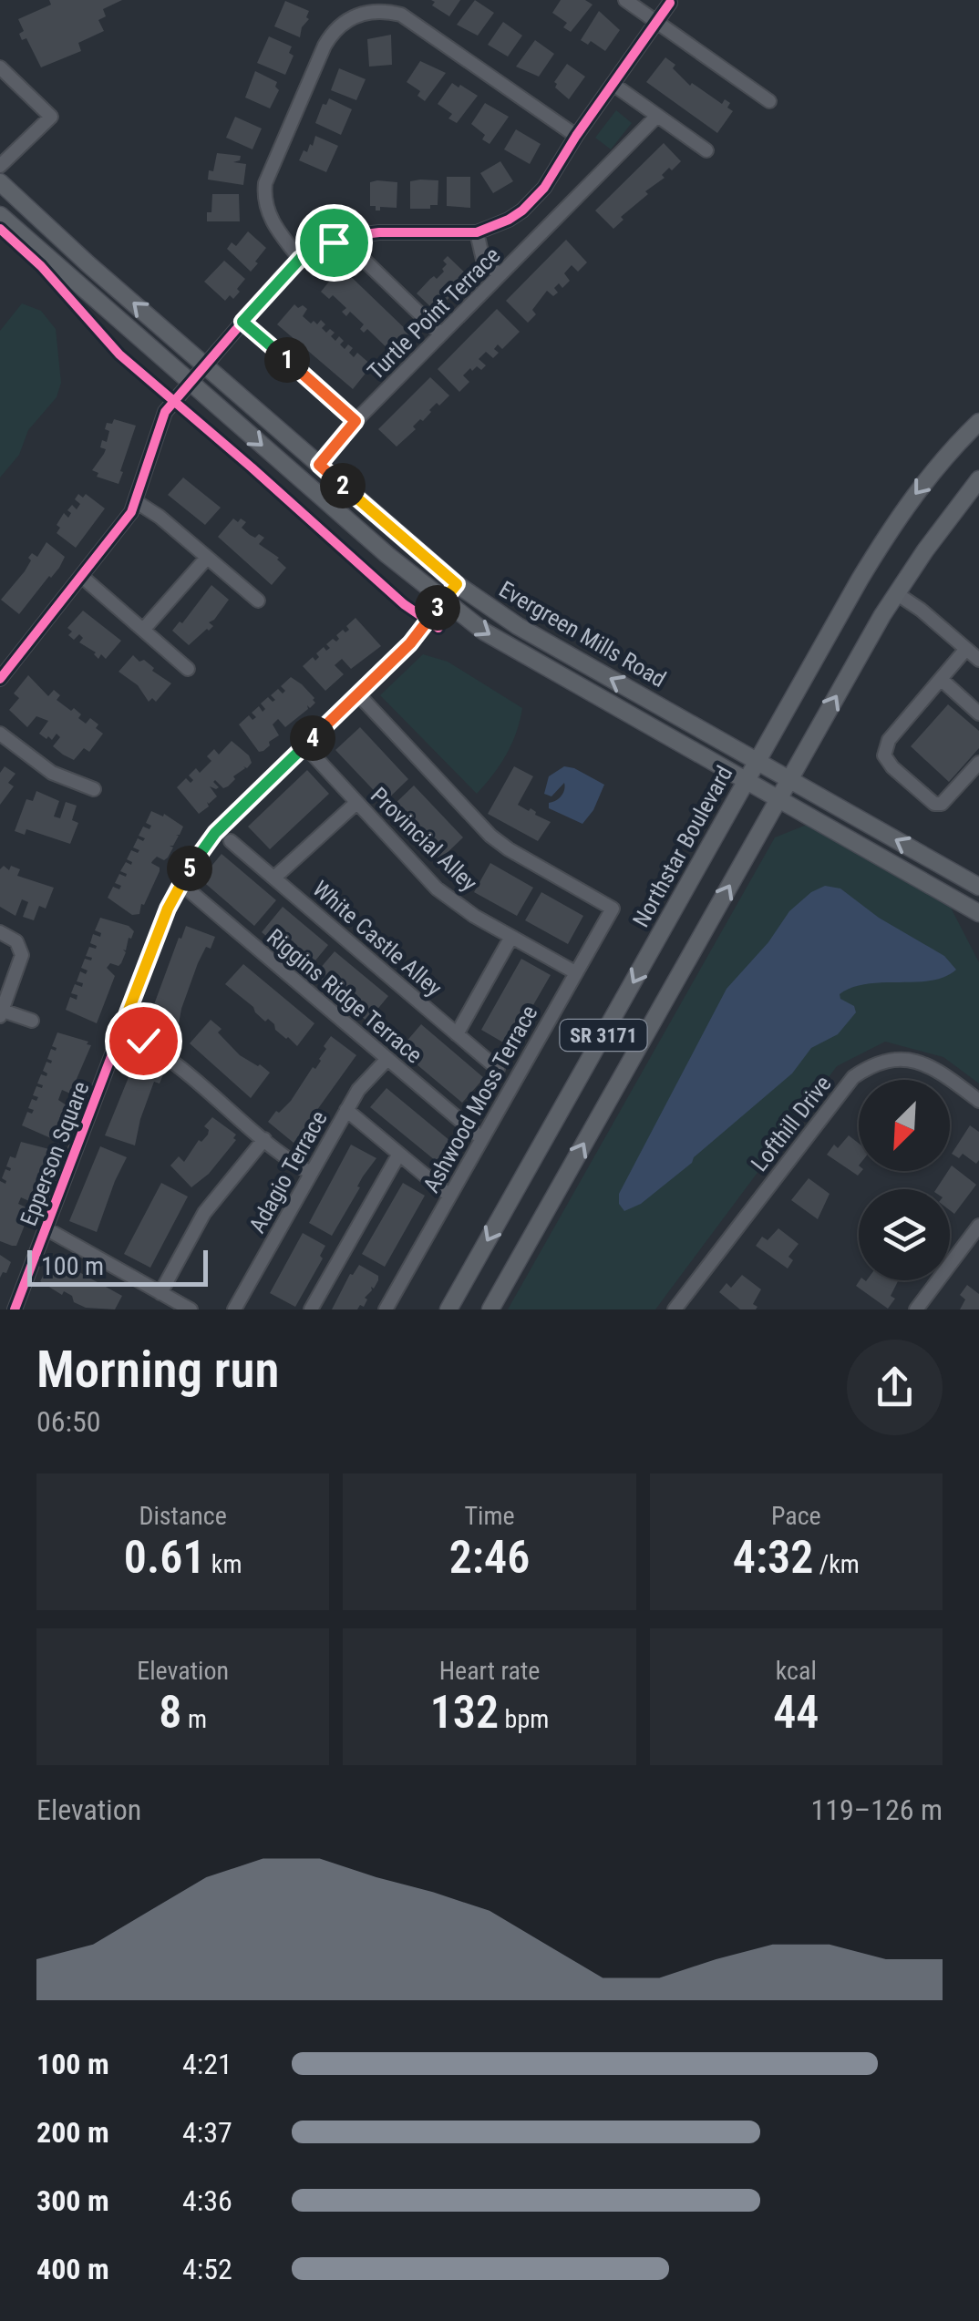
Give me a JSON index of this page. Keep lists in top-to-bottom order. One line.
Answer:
{"streets":{"main road":["Evergreen Mills Road","Northstar Boulevard","SR 3171"],"street":["Turtle Point Terrace","Provincial Alley","White Castle Alley","Riggins Ridge Terrace","Ashwood Moss Terrace","Lofthill Drive","Epperson Square","Adagio Terrace"]},"crossings":[["Turtle Point Terrace","Evergreen Mills Road"],["Evergreen Mills Road","Northstar Boulevard"],["Evergreen Mills Road","SR 3171"],["Evergreen Mills Road","Epperson Square"],["Provincial Alley","Ashwood Moss Terrace"],["Provincial Alley","Epperson Square"],["Riggins Ridge Terrace","Ashwood Moss Terrace"],["Riggins Ridge Terrace","Epperson Square"],["Riggins Ridge Terrace","Adagio Terrace"],["Ashwood Moss Terrace","Epperson Square"]],"scale_bar":"100 m","north":"bottom left","page":{"pins":["1","2","3","4","5"],"scale":"100 m","heading":["Morning run","06:50"],"stats":[["Distance","0.61 km"],["Time","2:46"],["Pace","4:32 /km"],["Elevation","8 m"],["Heart rate","132 bpm"],["kcal","44"]],"chart":["Elevation","119–126 m"],"list":[{"name":"100 m","note":"4:21"},{"name":"200 m","note":"4:37"},{"name":"300 m","note":"4:36"},{"name":"400 m","note":"4:52"}]}}
